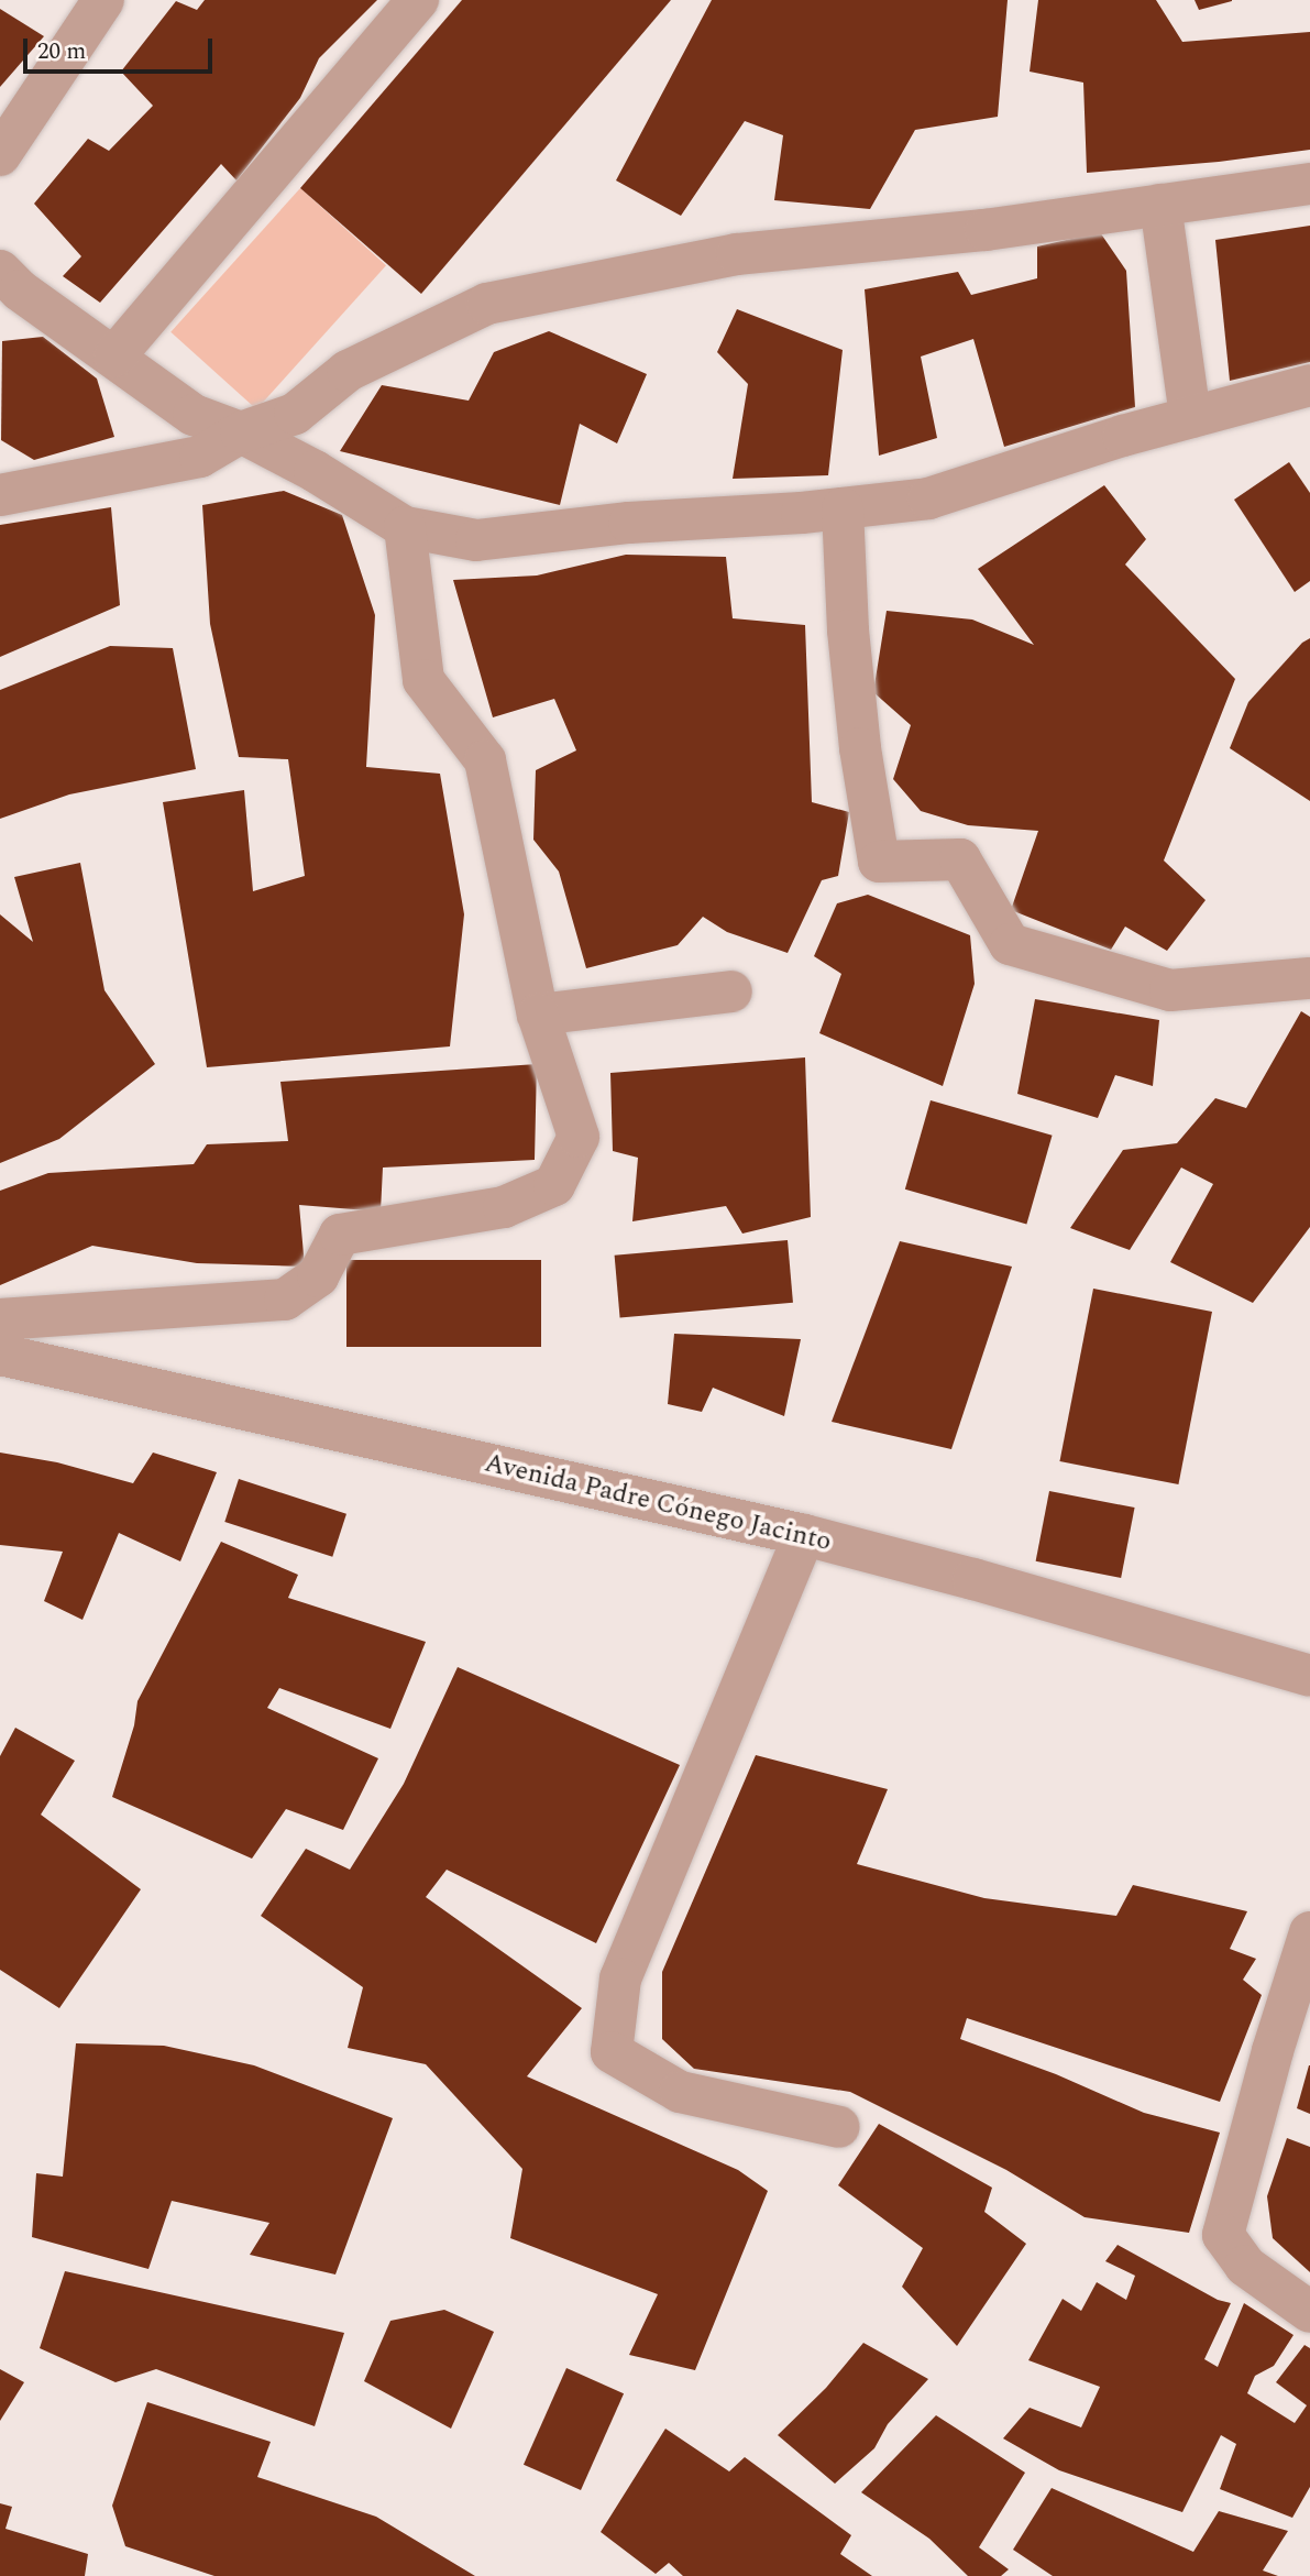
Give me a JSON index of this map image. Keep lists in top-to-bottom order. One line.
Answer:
{"streets":{"street":["Avenida Padre Cónego Jacinto"]},"scale_bar":"20 m"}
